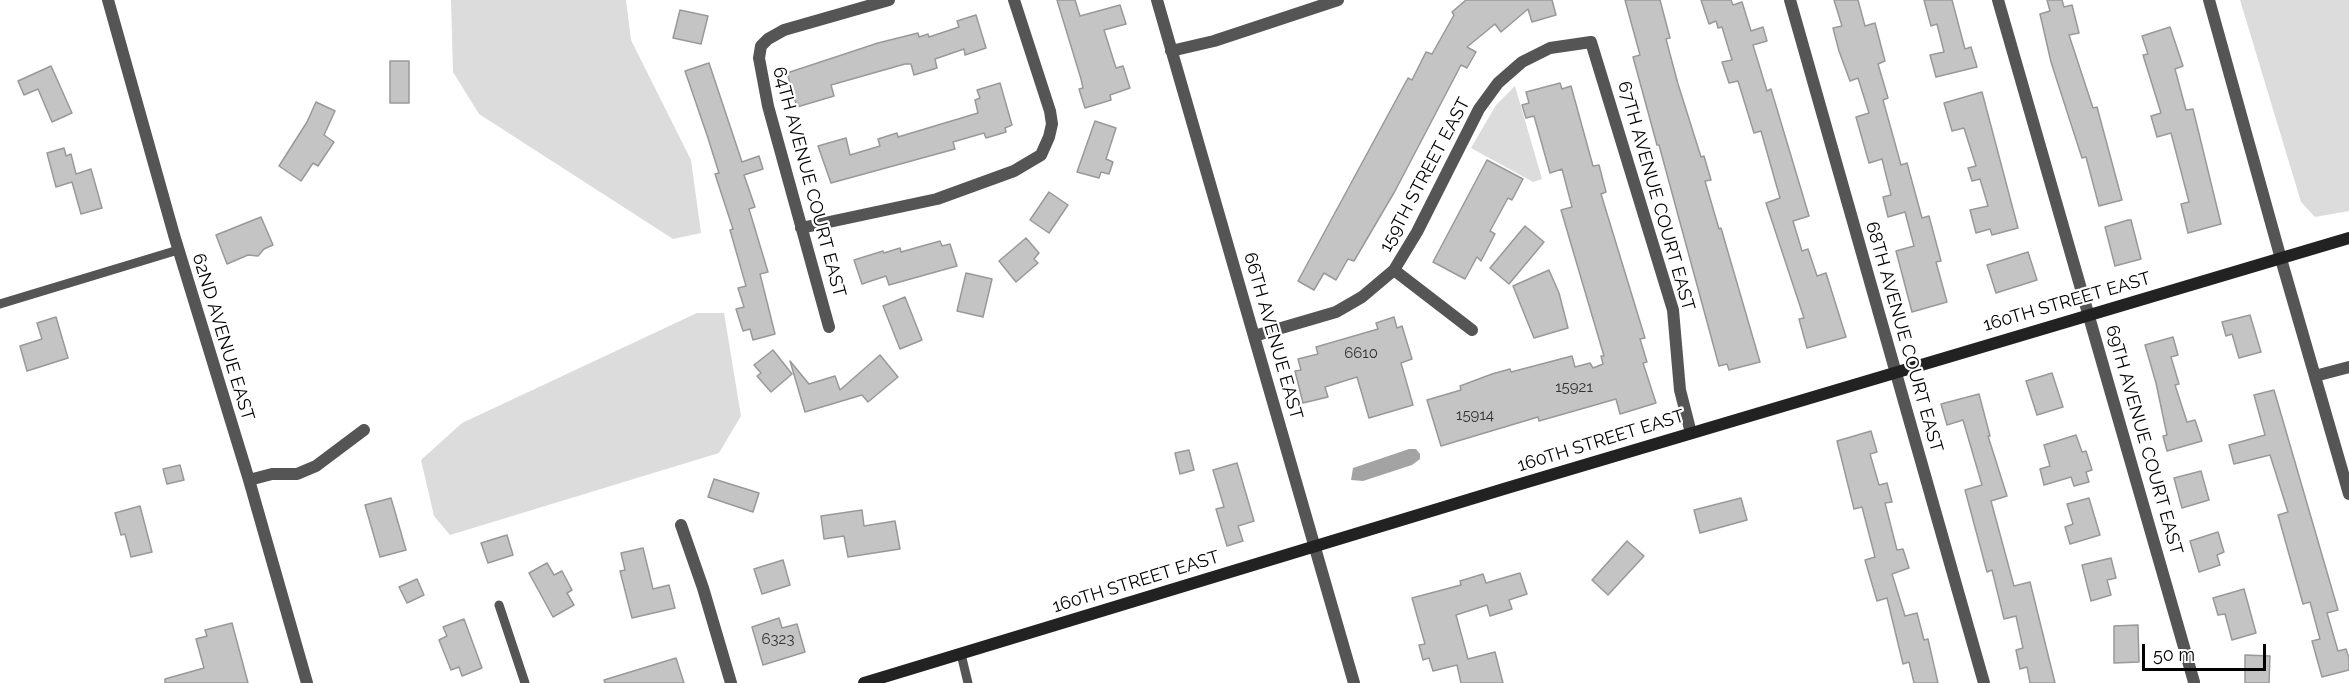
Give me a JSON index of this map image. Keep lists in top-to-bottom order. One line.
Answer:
{"streets":{"main road":["160TH STREET EAST"],"street":["159TH STREET EAST","64TH AVENUE COURT EAST","67TH AVENUE COURT EAST","66TH AVENUE EAST","62ND AVENUE EAST","68TH AVENUE COURT EAST","69TH AVENUE COURT EAST"]},"crossings":[["159TH STREET EAST","67TH AVENUE COURT EAST"],["159TH STREET EAST","66TH AVENUE EAST"],["67TH AVENUE COURT EAST","160TH STREET EAST"],["160TH STREET EAST","66TH AVENUE EAST"],["160TH STREET EAST","68TH AVENUE COURT EAST"],["160TH STREET EAST","69TH AVENUE COURT EAST"]],"house_numbers":["6610","15921","15914","6323"],"scale_bar":"50 m"}
